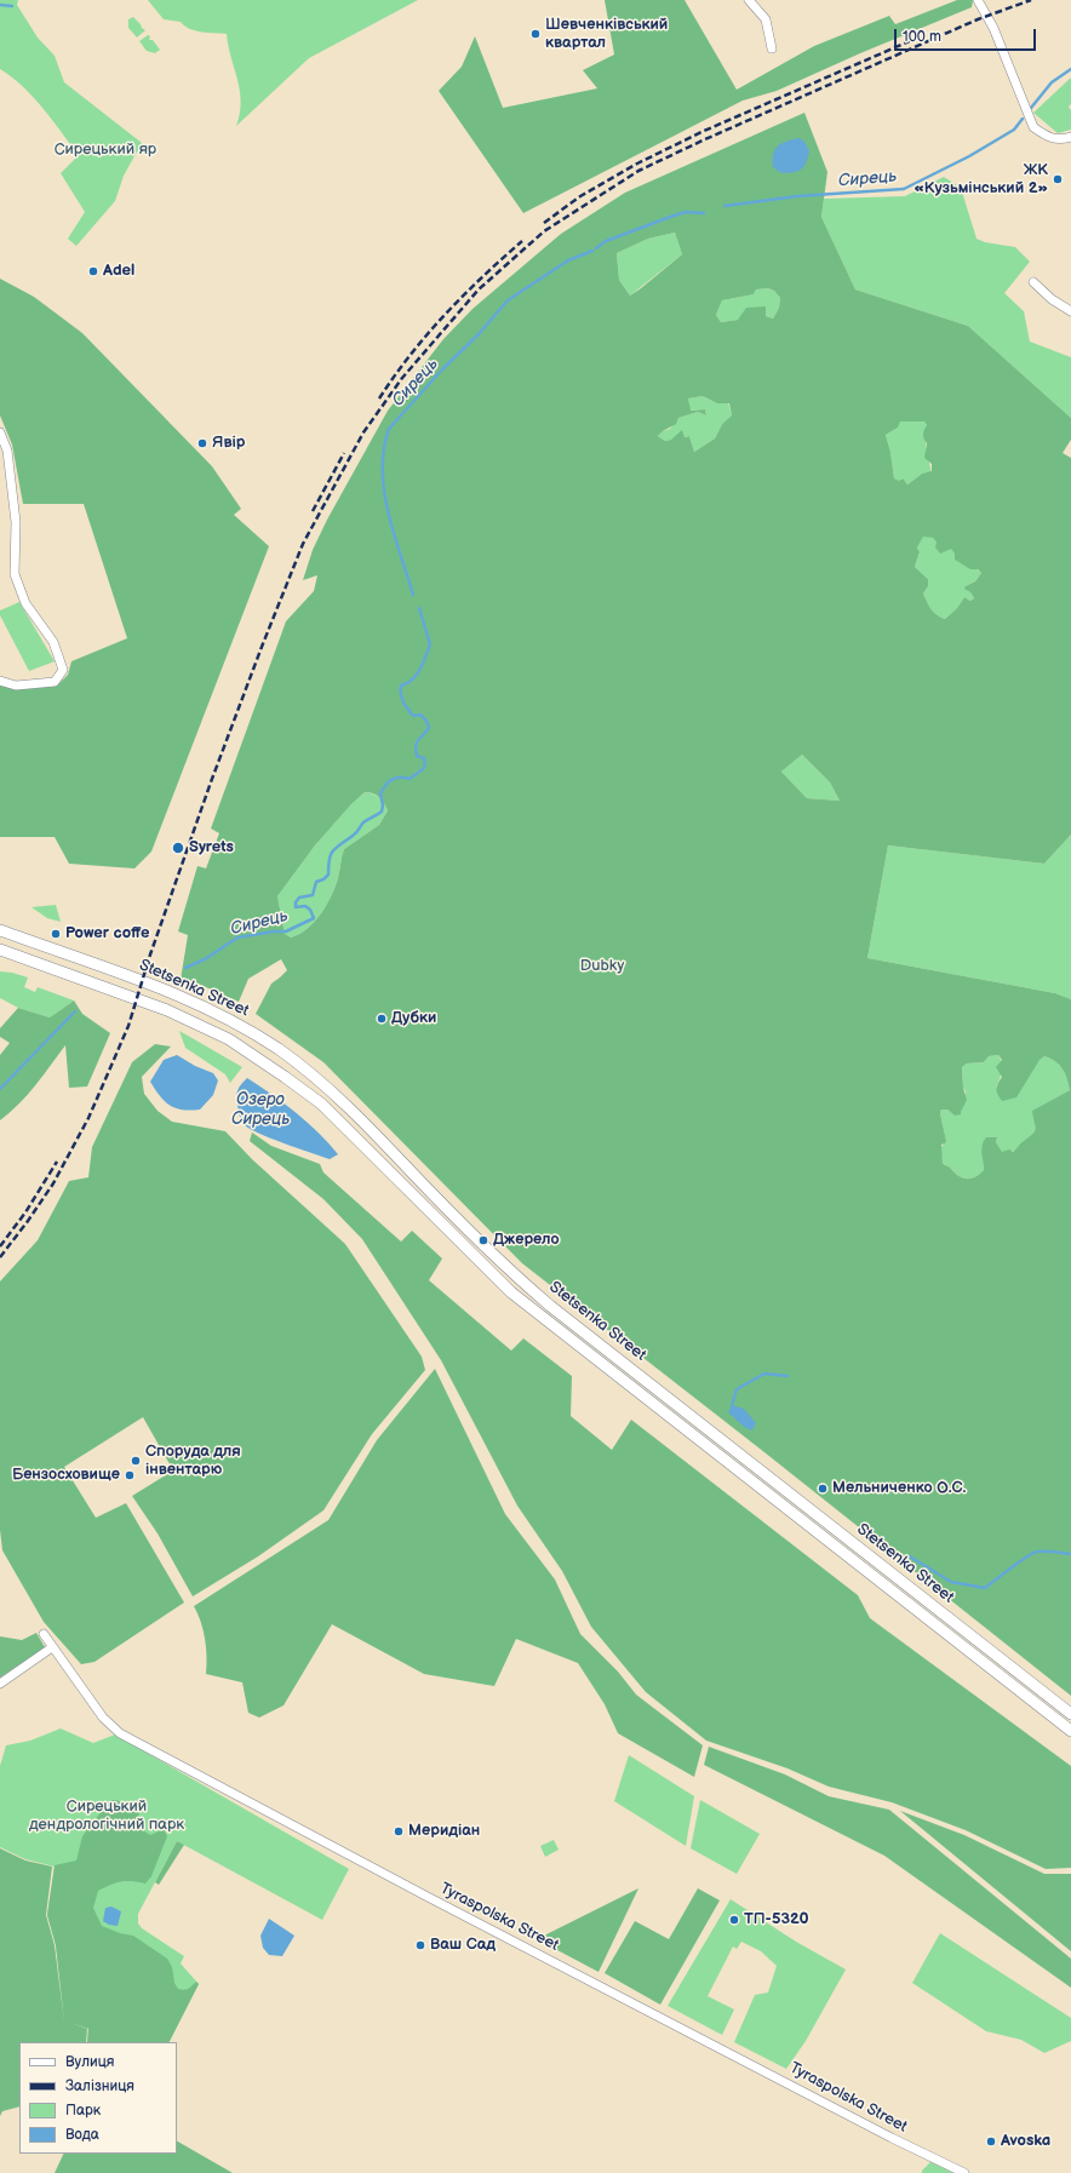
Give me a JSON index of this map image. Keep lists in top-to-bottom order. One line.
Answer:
{"streets":{"main road":["Stetsenka Street"],"street":["Tyraspolska Street"]},"water":["Сирець","Озеро Сирець"],"parks":["Сирецький яр","Dubky","Сирецький дендрологічний парк"],"places":["Шевченківський квартал","ЖК «Кузьмінський 2»","Adel","Явір","Syrets","Power coffe","Дубки","Джерело","Споруда для інвентарю","Бензосховище","Мельниченко О.С.","Меридіан","ТП-5320","Ваш Сад","Avoska"],"legend":["Вулиця","Залізниця","Парк","Вода"],"scale_bar":"100 m"}
